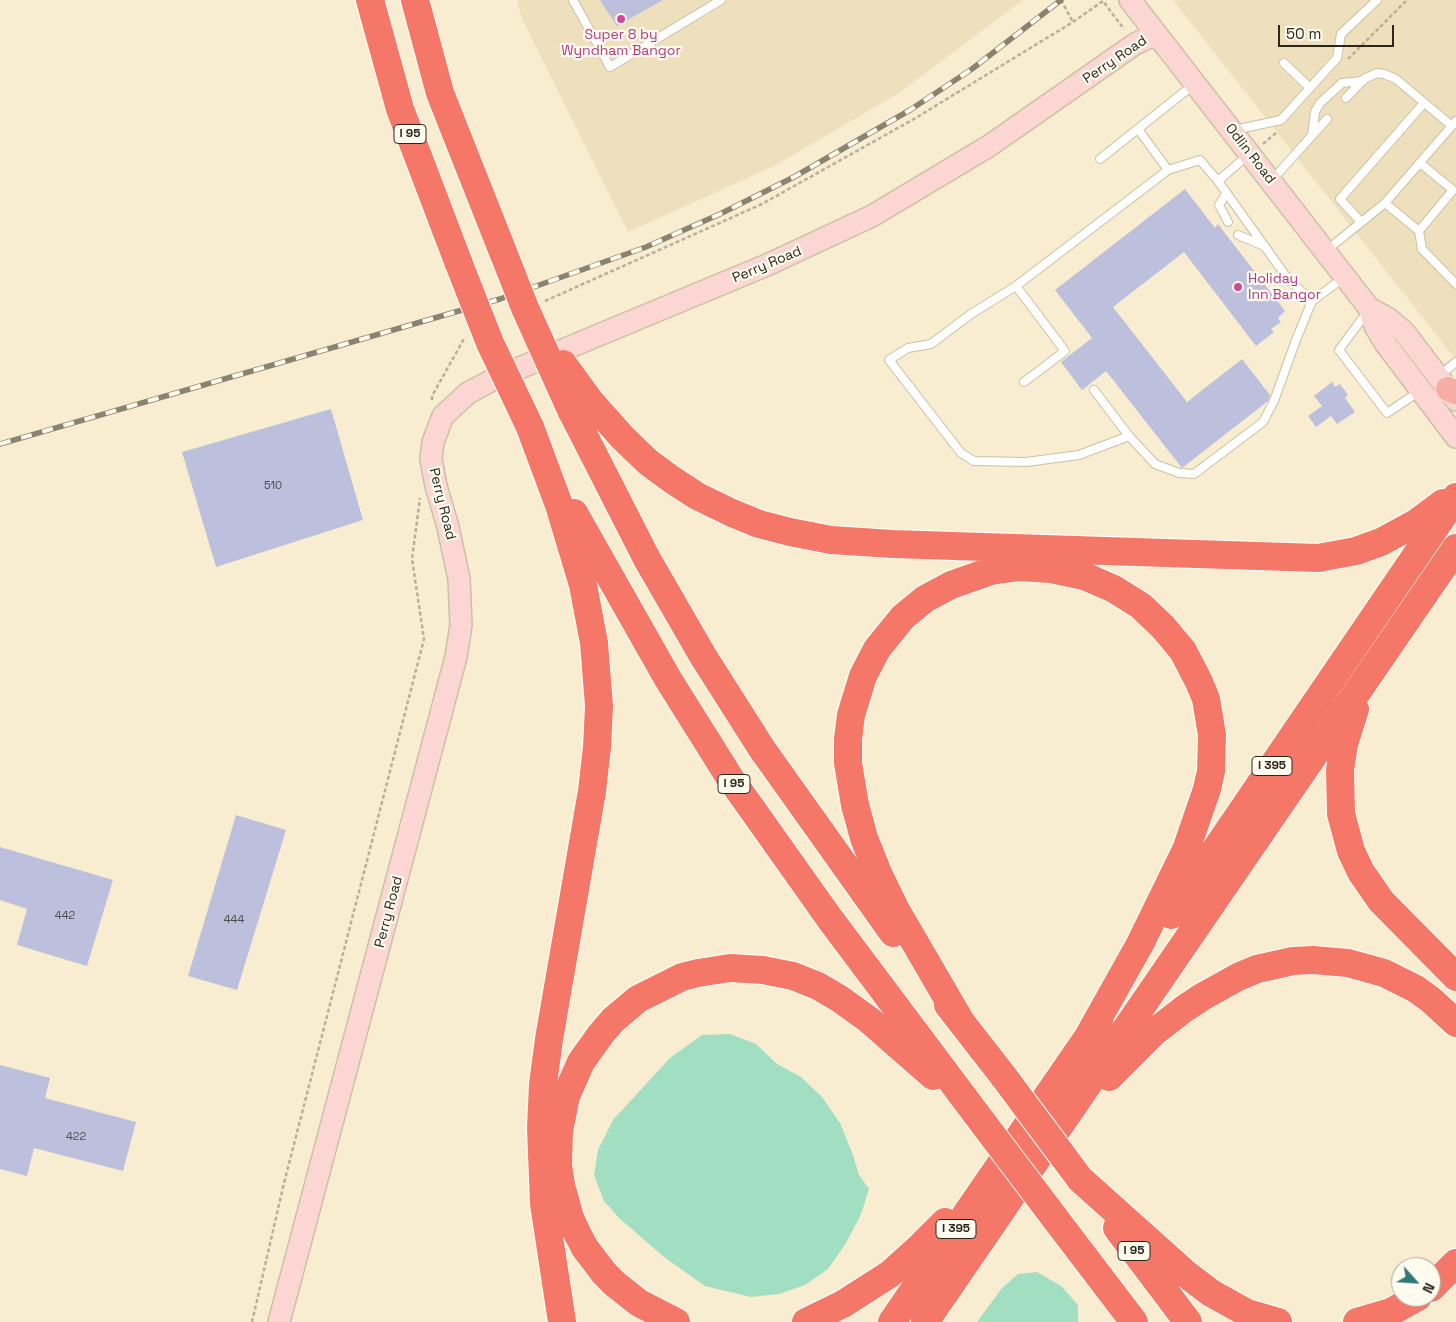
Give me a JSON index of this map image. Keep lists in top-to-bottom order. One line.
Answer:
{"streets":{"highway":["I 95","I 395"],"street":["Perry Road","Odlin Road"]},"crossings":[["Perry Road","Odlin Road"]],"places":["Super 8 by Wyndham Bangor","Holiday Inn Bangor"],"house_numbers":["510","442","444","422"],"scale_bar":"50 m","north":"bottom right"}
